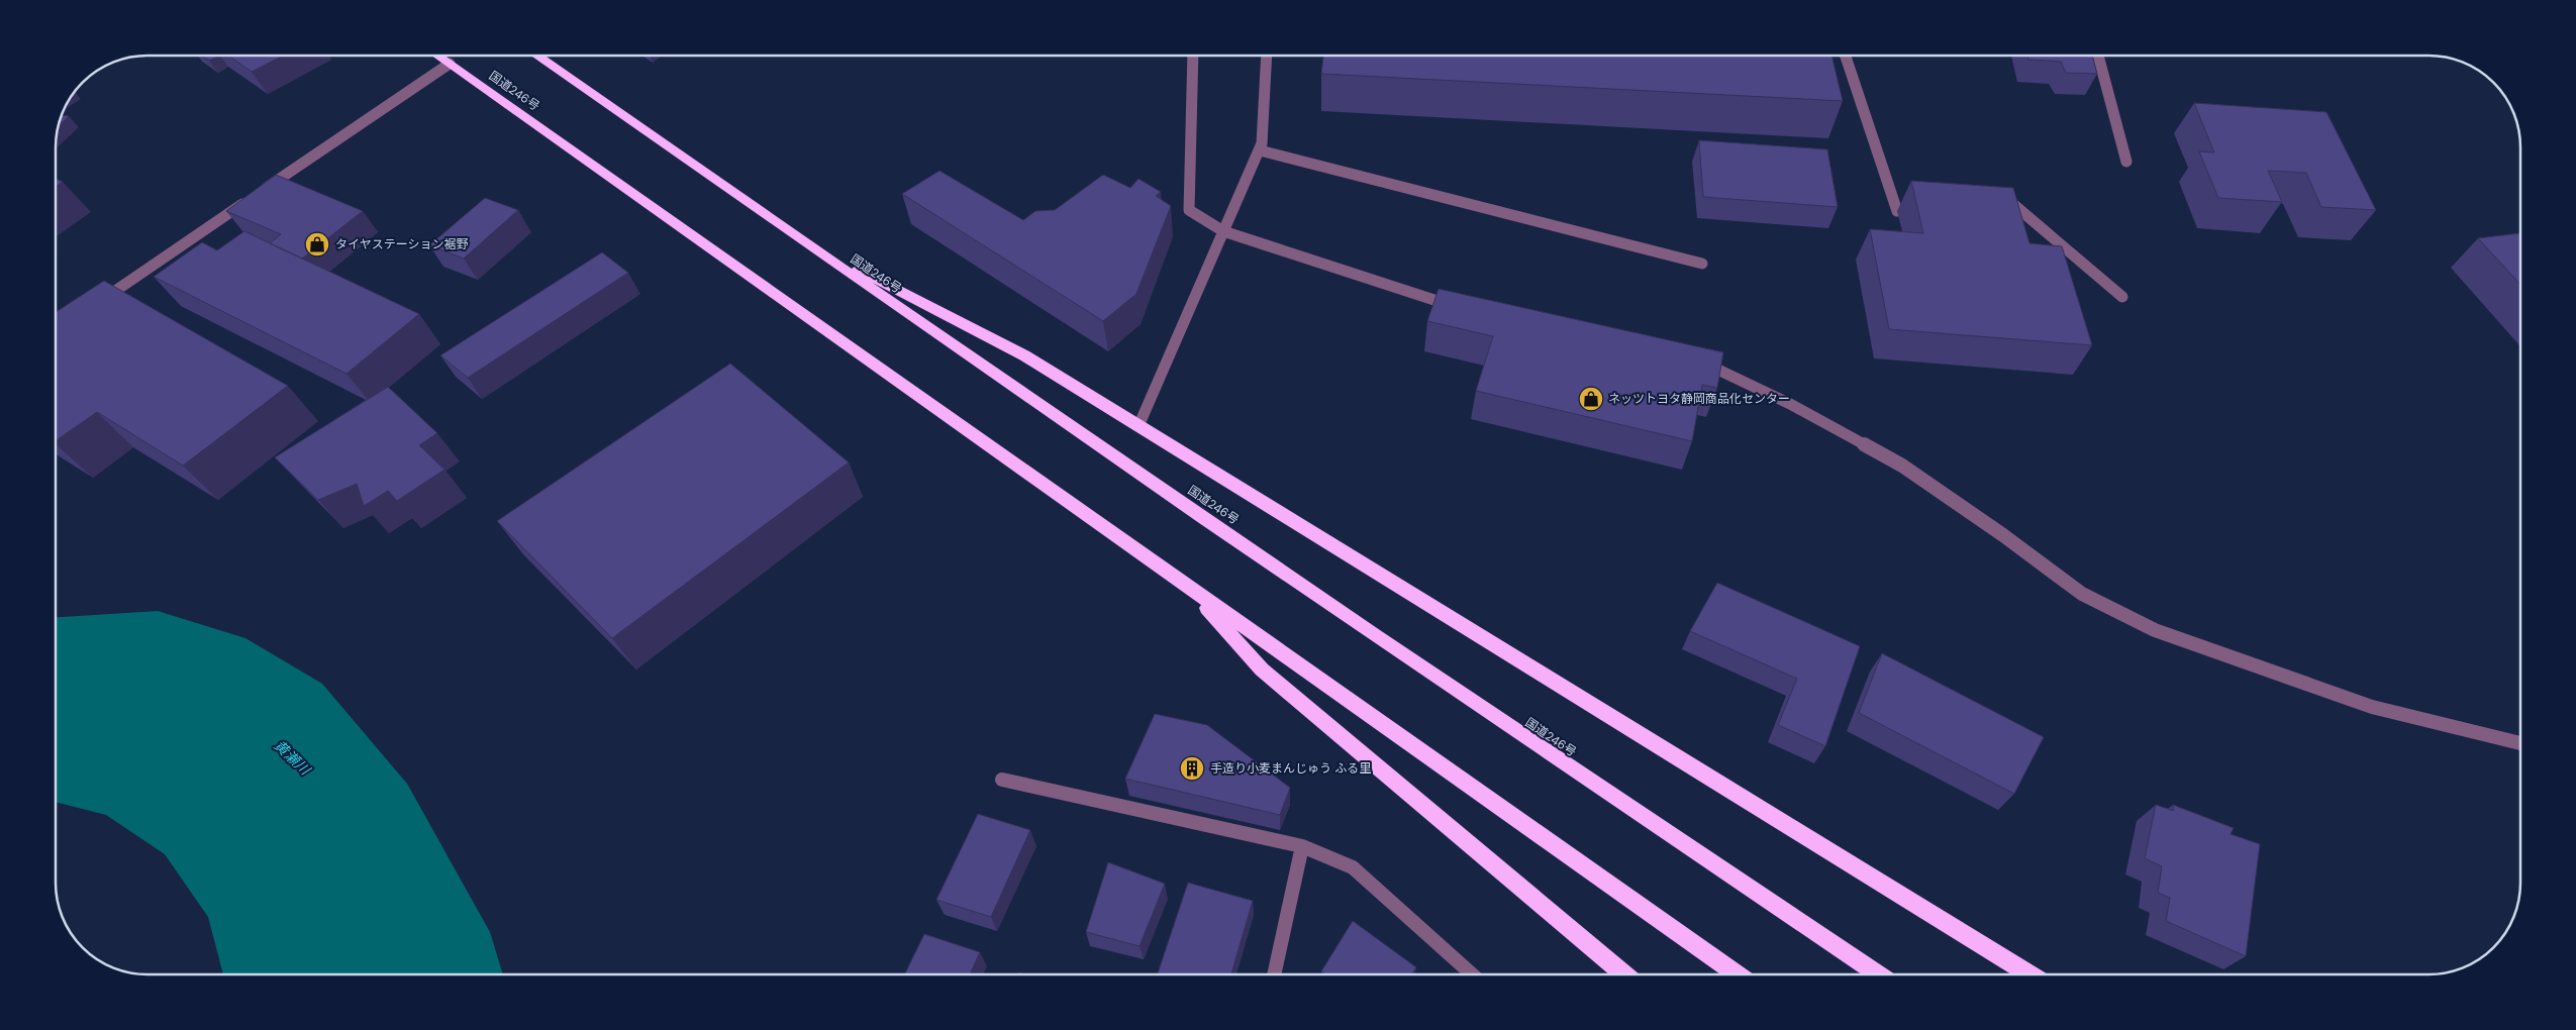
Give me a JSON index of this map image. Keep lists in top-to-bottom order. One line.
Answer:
{"streets":{"highway":["国道246号"]},"water":["黄瀬川"],"places":{"shop":["タイヤステーション裾野","ネッツトヨタ静岡商品化センター"],"building":["手造り小麦まんじゅう ふる里"]}}
